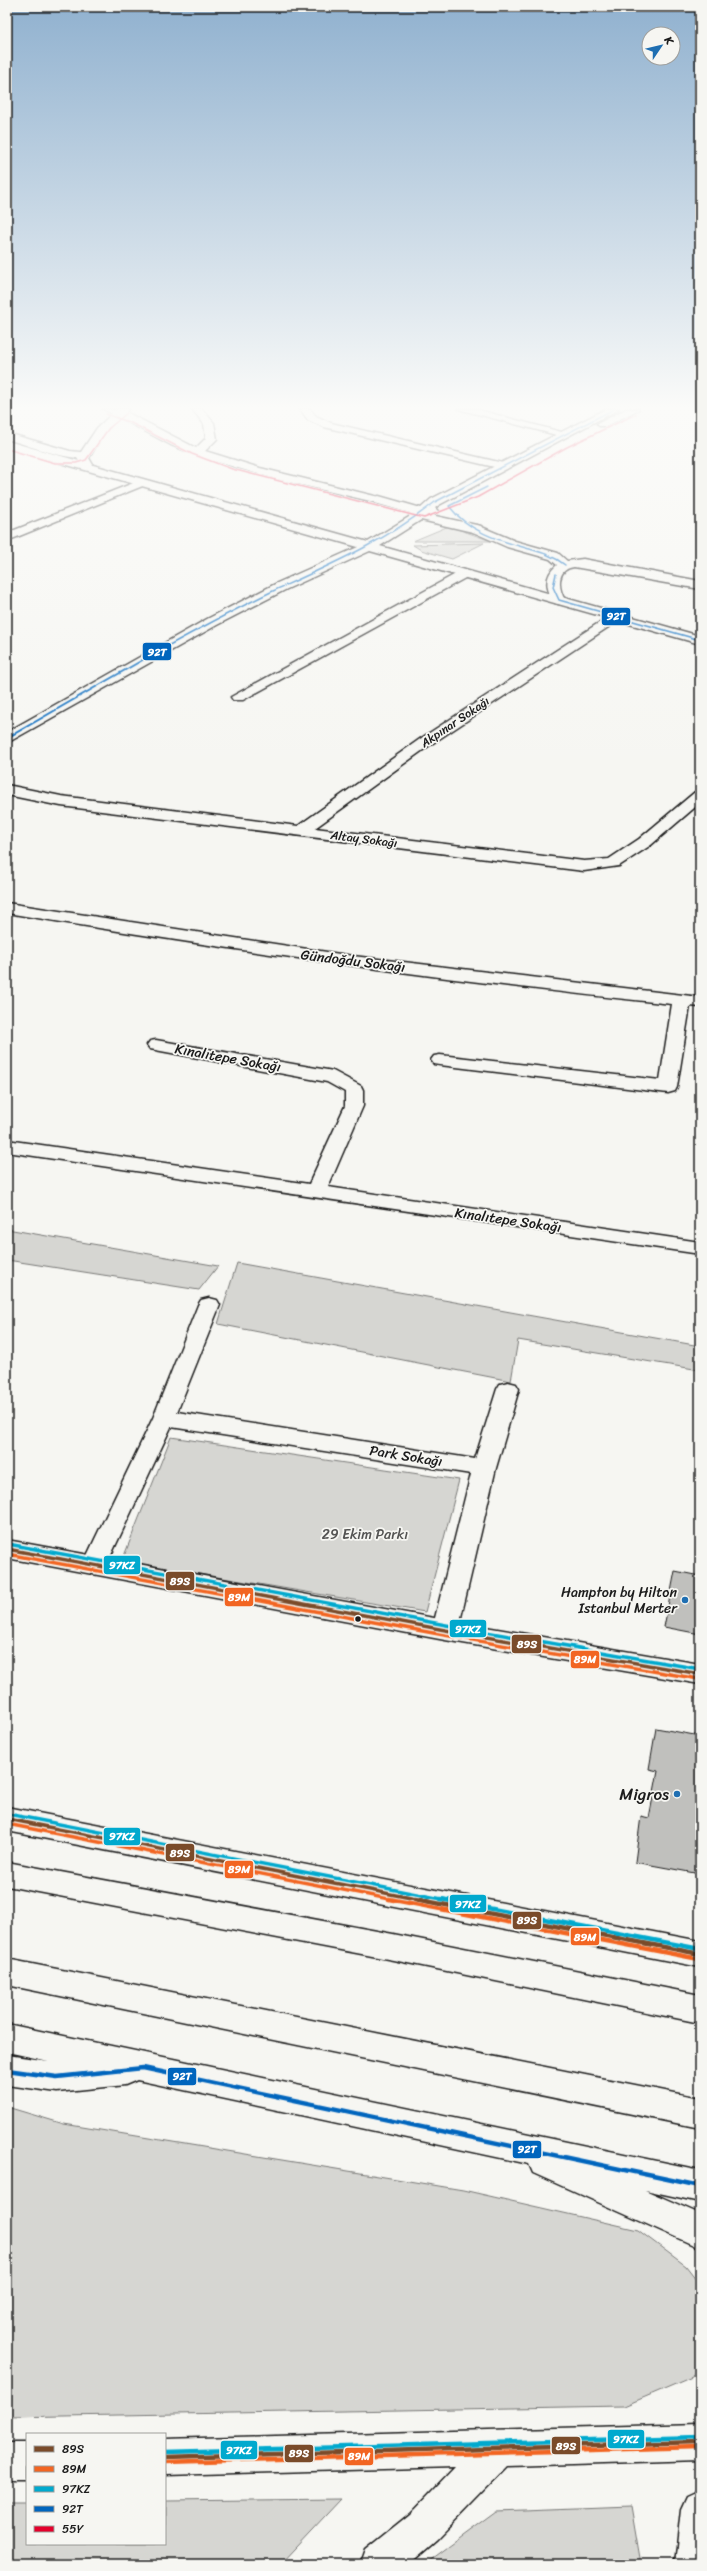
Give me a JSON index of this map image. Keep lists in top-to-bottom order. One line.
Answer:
{"streets":{"street":["Akpınar Sokağı","Altay Sokağı","Gündoğdu Sokağı","Kınalıtepe Sokağı","Park Sokağı"]},"crossings":[["Akpınar Sokağı","Altay Sokağı"]],"parks":["29 Ekim Parkı"],"places":["Hampton by Hilton Istanbul Merter","Migros"],"lines":["transit line 92T","transit line 97KZ","transit line 89S","transit line 89M"],"legend":["89S","89M","97KZ","92T","55Y"],"north":"top right"}
